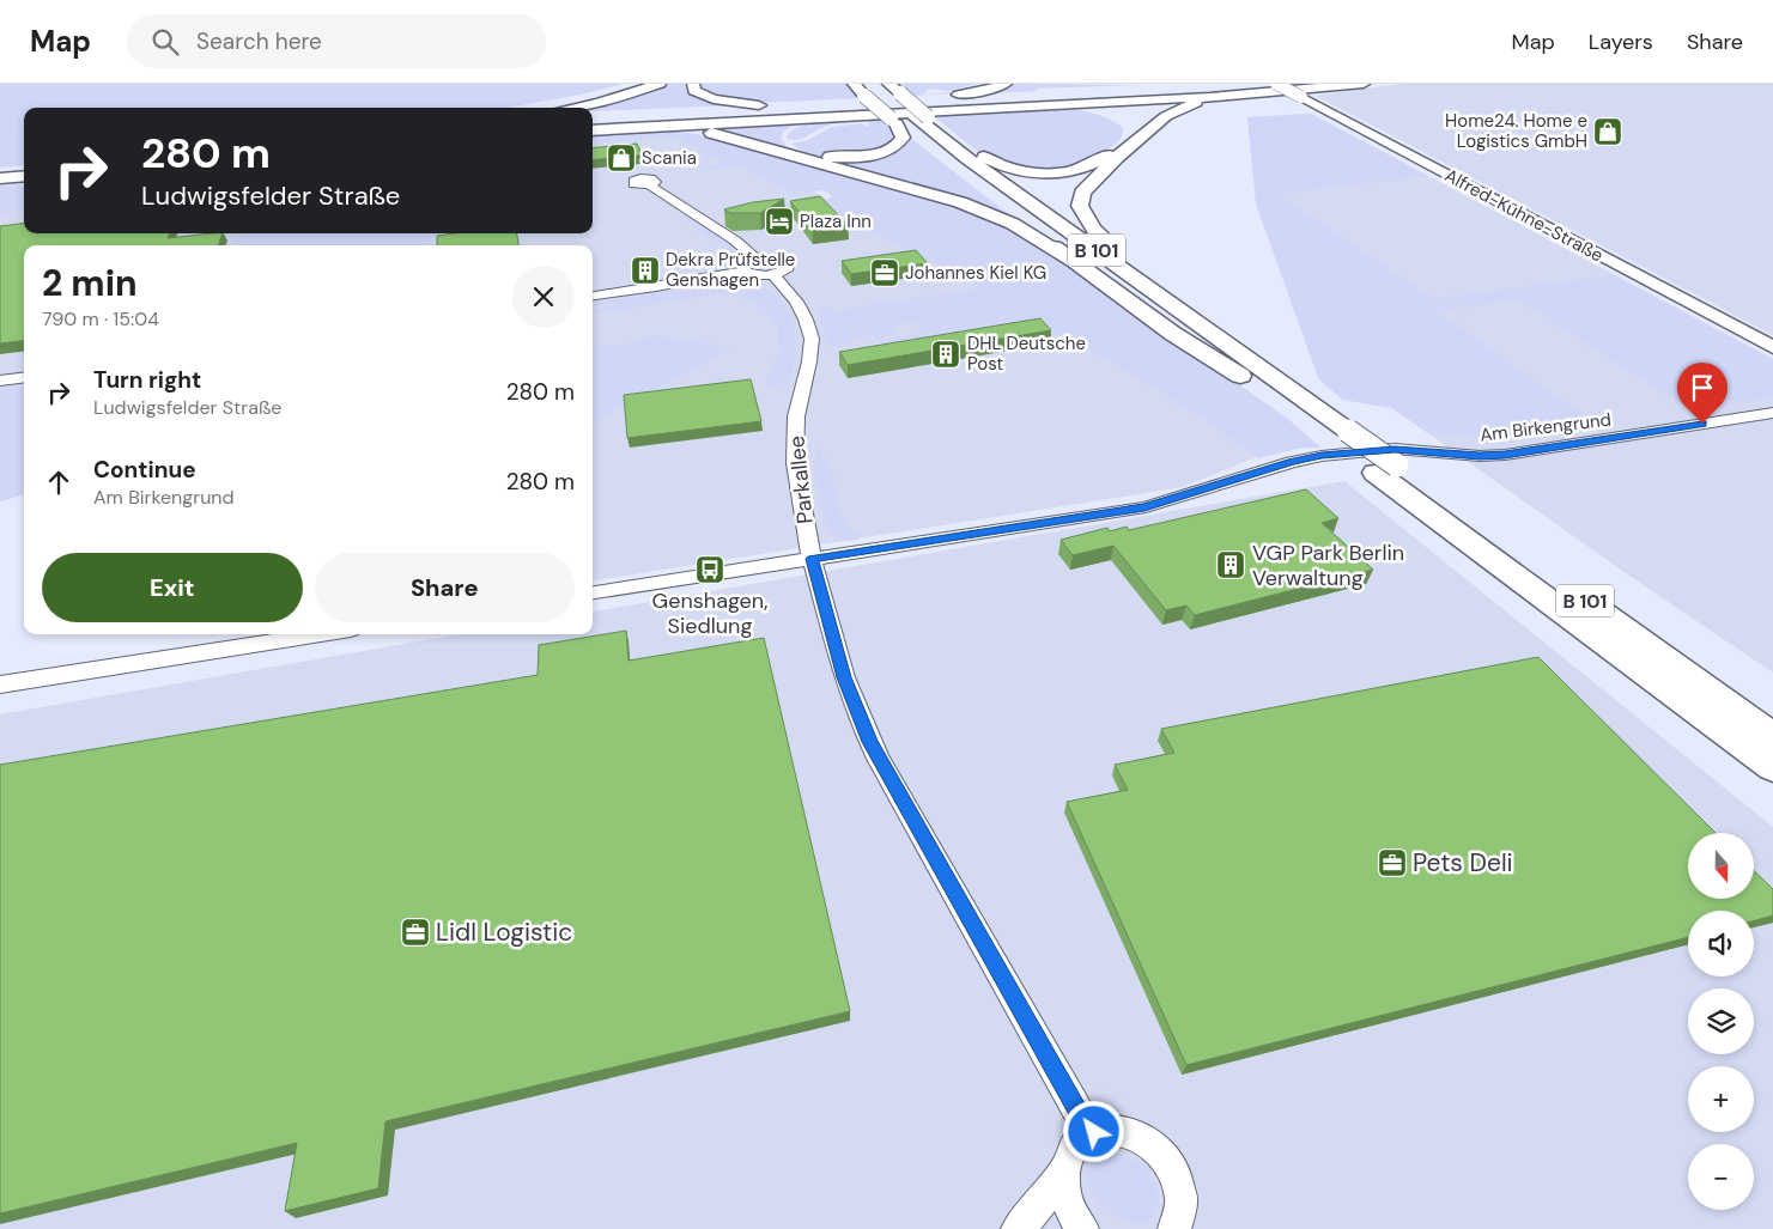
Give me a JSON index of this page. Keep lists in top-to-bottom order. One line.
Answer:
{"streets":{"highway":["B 101"],"main road":["Alfred-Kühne-Straße"],"street":["Am Birkengrund","Parkallee"]},"crossings":[["B 101","Am Birkengrund"],["Am Birkengrund","Parkallee"]],"places":{"shop":["Home24. Home e Logistics GmbH","Scania"],"hotel":["Plaza Inn"],"building":["Dekra Prüfstelle Genshagen","DHL Deutsche Post","VGP Park Berlin Verwaltung"],"office":["Johannes Kiel KG","Pets Deli","Lidl Logistic"],"bus stop":["Genshagen, Siedlung"]},"north":"bottom","page":{"header":"Map","search":"Search here","nav":["Map","Layers","Share"],"turn":["280 m","Ludwigsfelder Straße"],"heading":["2 min","790 m · 15:04"],"list":[{"name":"Turn right","note":"Ludwigsfelder Straße","value":"280 m"},{"name":"Continue","note":"Am Birkengrund","value":"280 m"}],"buttons":["Exit","Share"],"map_buttons":["+","−"]}}
